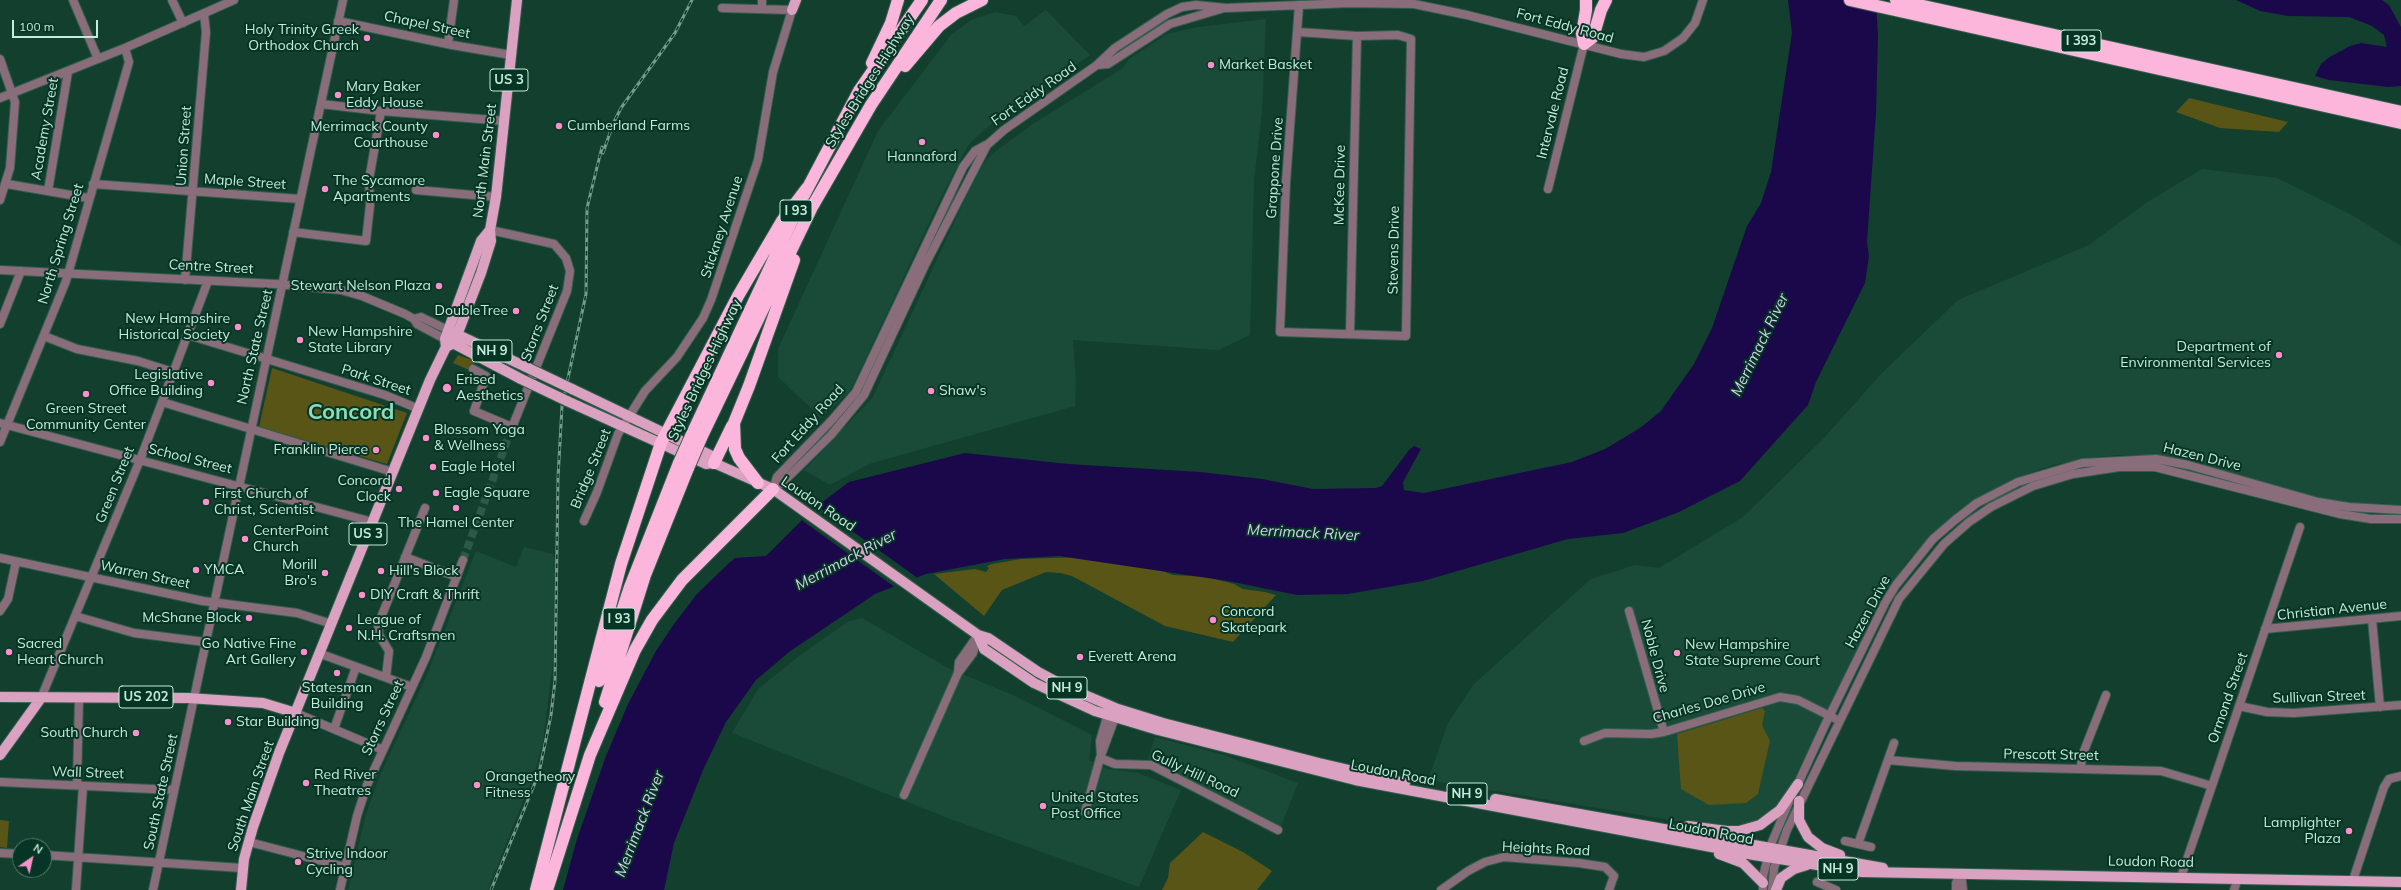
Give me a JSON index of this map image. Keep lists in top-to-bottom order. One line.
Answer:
{"streets":{"highway":["I 393","Styles Bridges Highway","I 93"],"main road":["US 3","North Main Street","NH 9","Loudon Road","US 202","South Main Street"],"street":["Chapel Street","Fort Eddy Road","Intervale Road","Academy Street","Union Street","Grappone Drive","Maple Street","McKee Drive","Stickney Avenue","North Spring Street","Stevens Drive","Centre Street","Storrs Street","North State Street","Park Street","Hazen Drive","School Street","Bridge Street","Green Street","Warren Street","Christian Avenue","Noble Drive","Sullivan Street","Ormond Street","Charles Doe Drive","Prescott Street","Wall Street","Gully Hill Road","South State Street","Heights Road"]},"crossings":[["Chapel Street","North Main Street"],["Chapel Street","North State Street"],["Fort Eddy Road","Intervale Road"],["Fort Eddy Road","Grappone Drive"],["Fort Eddy Road","Loudon Road"],["Styles Bridges Highway","I 93"],["Union Street","Maple Street"],["Union Street","Centre Street"],["North Main Street","Centre Street"],["North Main Street","Storrs Street"],["North Main Street","Park Street"],["North Main Street","School Street"],["North Main Street","Loudon Road"],["North Main Street","Warren Street"],["North Main Street","US 202"],["North Main Street","South Main Street"],["Grappone Drive","Stevens Drive"],["Maple Street","North Spring Street"],["Maple Street","North State Street"],["McKee Drive","Stevens Drive"],["Stickney Avenue","Bridge Street"],["Stickney Avenue","Loudon Road"],["North Spring Street","Centre Street"],["North Spring Street","School Street"],["Centre Street","North State Street"],["Centre Street","Green Street"],["Centre Street","Loudon Road"],["North State Street","Park Street"],["North State Street","School Street"],["North State Street","Warren Street"],["North State Street","US 202"],["North State Street","South State Street"],["Park Street","Green Street"],["Hazen Drive","Loudon Road"],["Hazen Drive","Charles Doe Drive"],["School Street","Green Street"],["Bridge Street","Loudon Road"],["Green Street","Warren Street"],["Green Street","US 202"],["Loudon Road","Ormond Street"],["Christian Avenue","Ormond Street"],["Noble Drive","Charles Doe Drive"],["US 202","South State Street"],["US 202","South Main Street"],["Sullivan Street","Ormond Street"],["Ormond Street","Prescott Street"],["Wall Street","South State Street"]],"districts":["Concord"],"water":["Merrimack River"],"places":["Holy Trinity Greek Orthodox Church","Market Basket","Mary Baker Eddy House","Cumberland Farms","Merrimack County Courthouse","Hannaford","The Sycamore Apartments","Stewart Nelson Plaza","DoubleTree","New Hampshire Historical Society","New Hampshire State Library","Department of Environmental Services","Legislative Office Building","Erised Aesthetics","Shaw's","Green Street Community Center","Blossom Yoga & Wellness","Franklin Pierce","Eagle Hotel","Concord Clock","Eagle Square","First Church of Christ, Scientist","The Hamel Center","CenterPoint Church","YMCA","Hill's Block","Morill Bro's","DIY Craft & Thrift","McShane Block","Concord Skatepark","League of N.H. Craftsmen","Sacred Heart Church","Go Native Fine Art Gallery","New Hampshire State Supreme Court","Everett Arena","Statesman Building","Star Building","South Church","Red River Theatres","Orangetheory Fitness","United States Post Office","Lamplighter Plaza","Strive Indoor Cycling"],"scale_bar":"100 m","north":"top right"}
